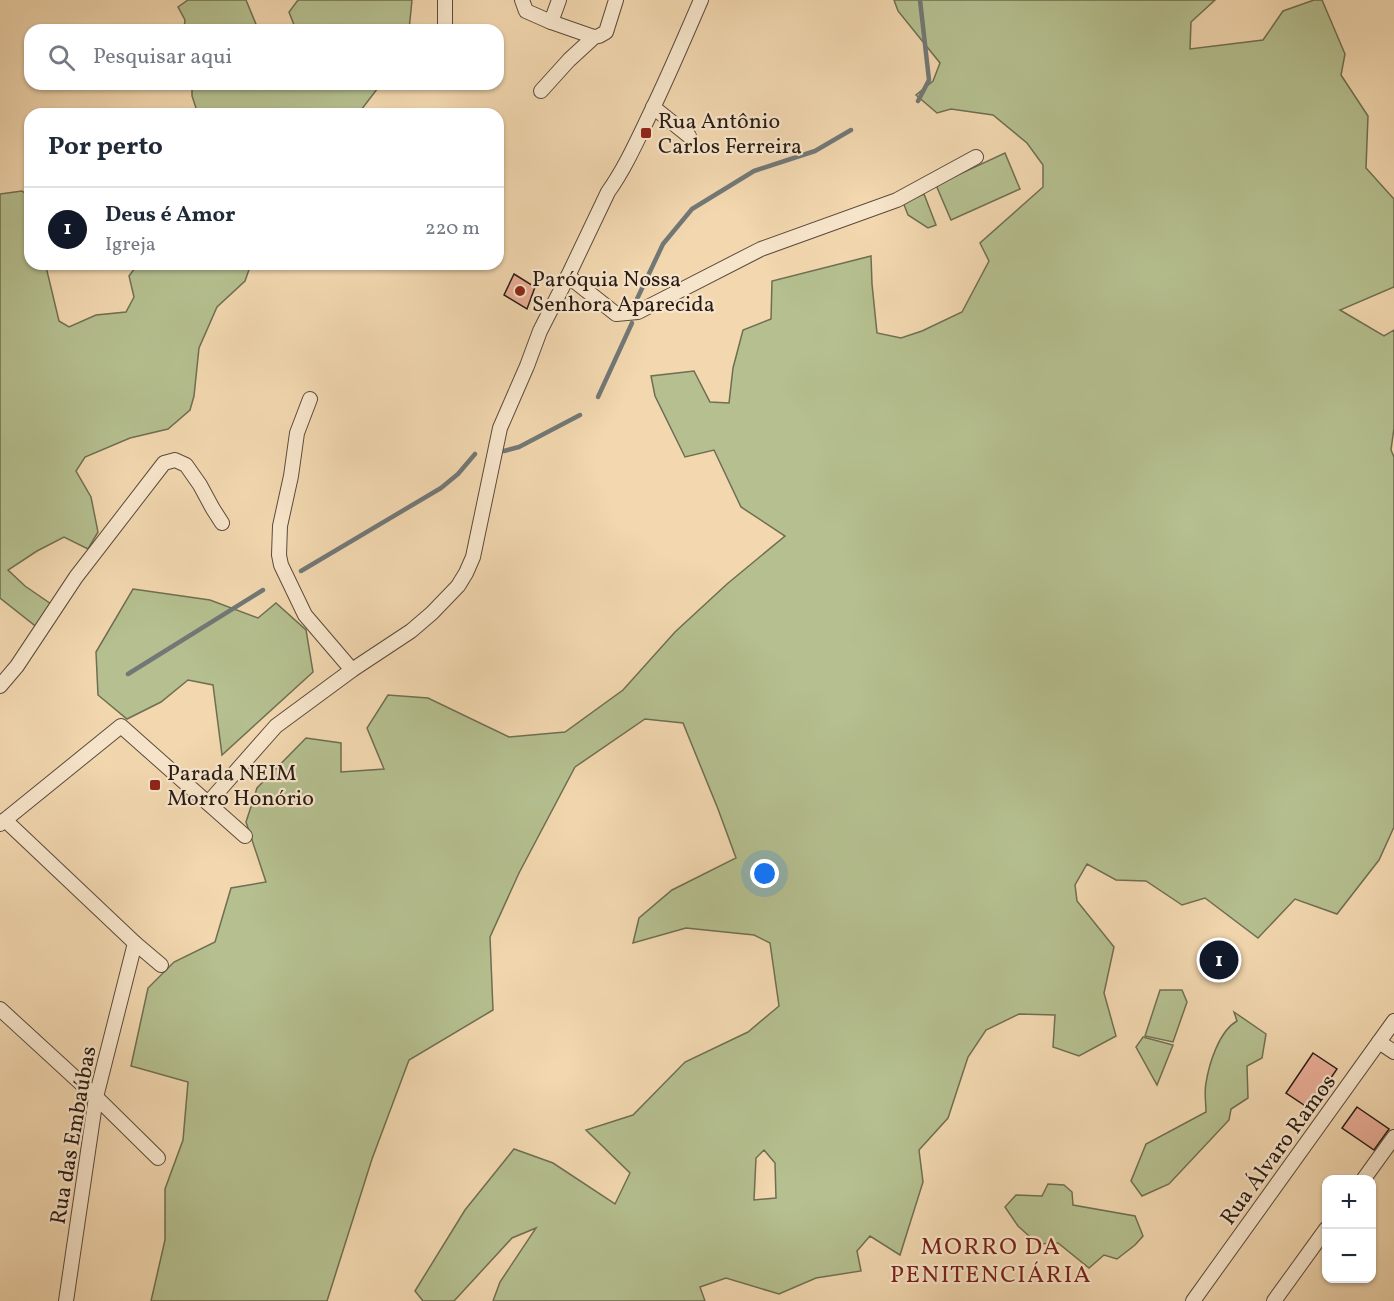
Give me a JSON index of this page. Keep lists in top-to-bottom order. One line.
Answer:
{"streets":{"street":["Rua das Embaúbas","Rua Álvaro Ramos"]},"districts":["MORRO DA PENITENCIÁRIA"],"places":{"transit":["Rua Antônio Carlos Ferreira","Parada NEIM Morro Honório"],"other":["Paróquia Nossa Senhora Aparecida"]},"page":{"search":"Pesquisar aqui","heading":"Por perto","list":[{"mark":"1","name":"Deus é Amor","note":"Igreja","value":"220 m"}],"pins":"1","map_buttons":["+","−"]}}
